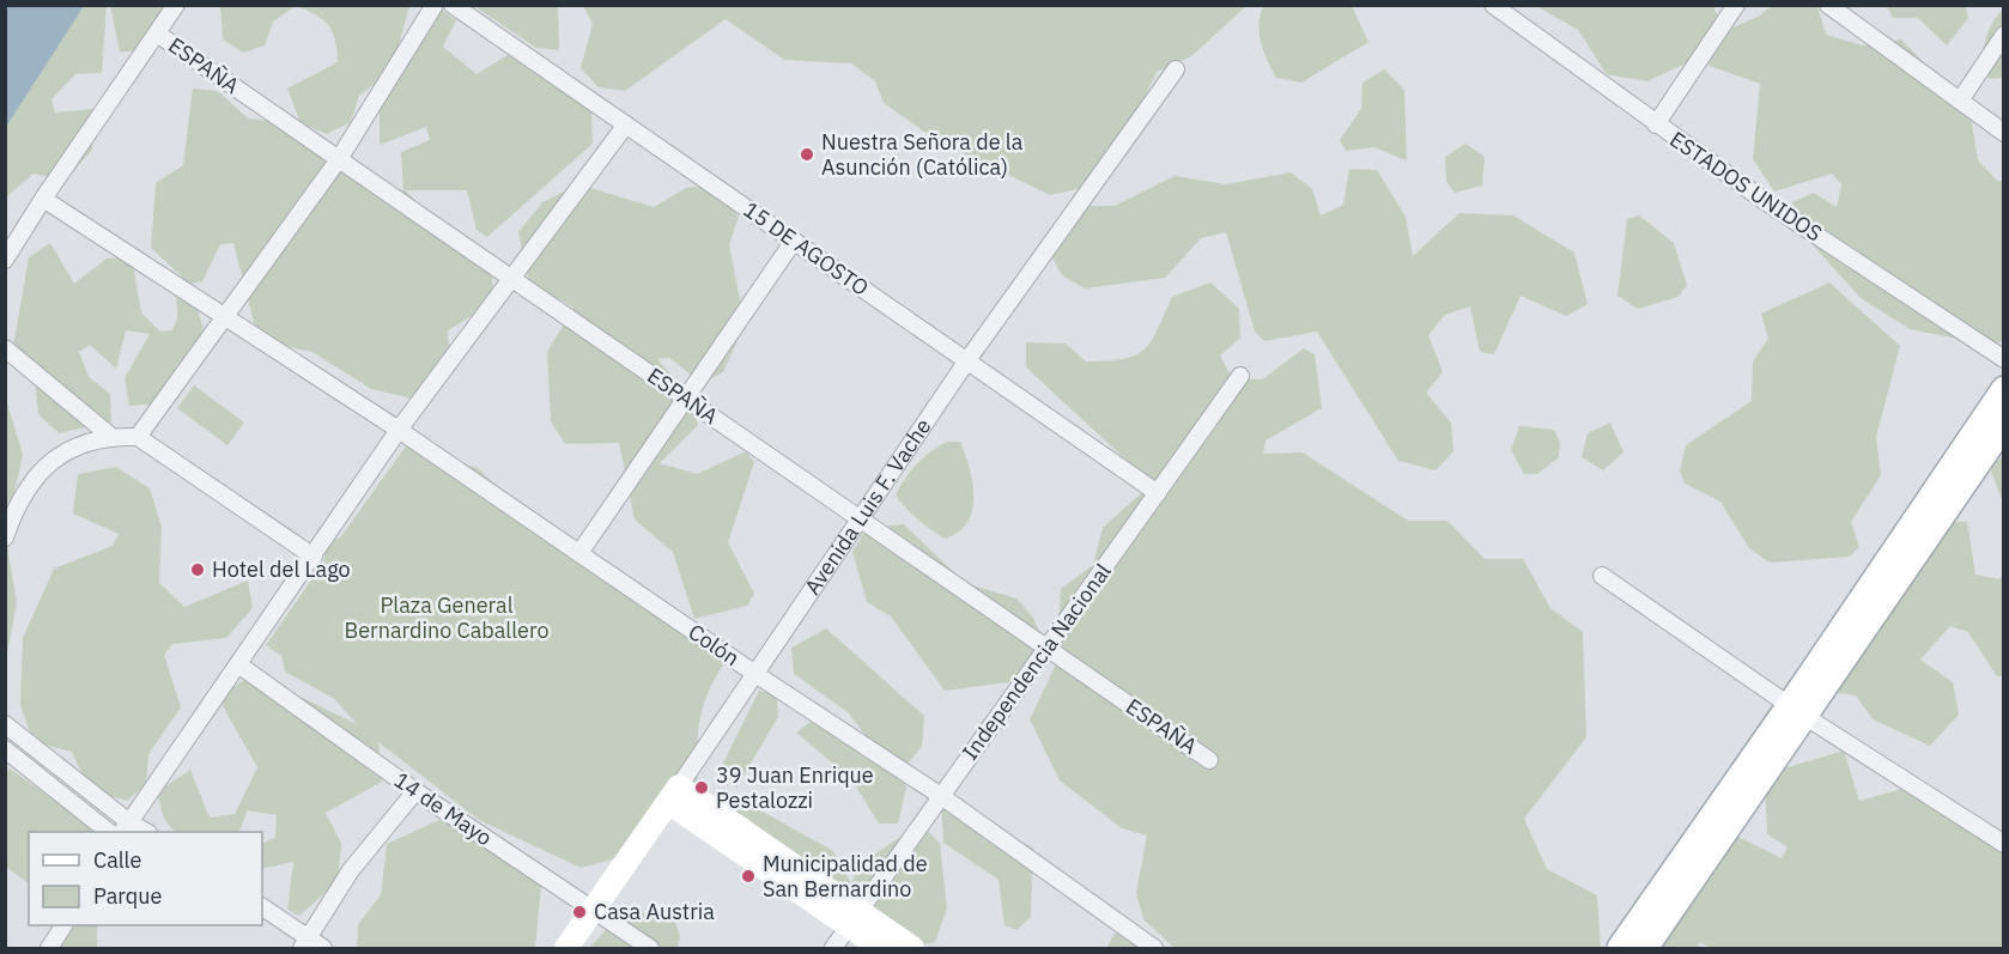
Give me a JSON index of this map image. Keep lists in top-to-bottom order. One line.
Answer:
{"streets":{"street":["ESPAÑA","ESTADOS UNIDOS","15 DE AGOSTO","Avenida Luis F. Vache","Colón","Independencia Nacional","14 de Mayo"]},"crossings":[["ESPAÑA","Avenida Luis F. Vache"],["ESPAÑA","Independencia Nacional"],["15 DE AGOSTO","Avenida Luis F. Vache"],["15 DE AGOSTO","Independencia Nacional"],["Avenida Luis F. Vache","Colón"],["Avenida Luis F. Vache","14 de Mayo"],["Colón","Independencia Nacional"]],"parks":["Plaza General Bernardino Caballero"],"places":["Nuestra Señora de la Asunción (Católica)","Hotel del Lago","39 Juan Enrique Pestalozzi","Municipalidad de San Bernardino","Casa Austria"],"legend":["Calle","Parque"]}
